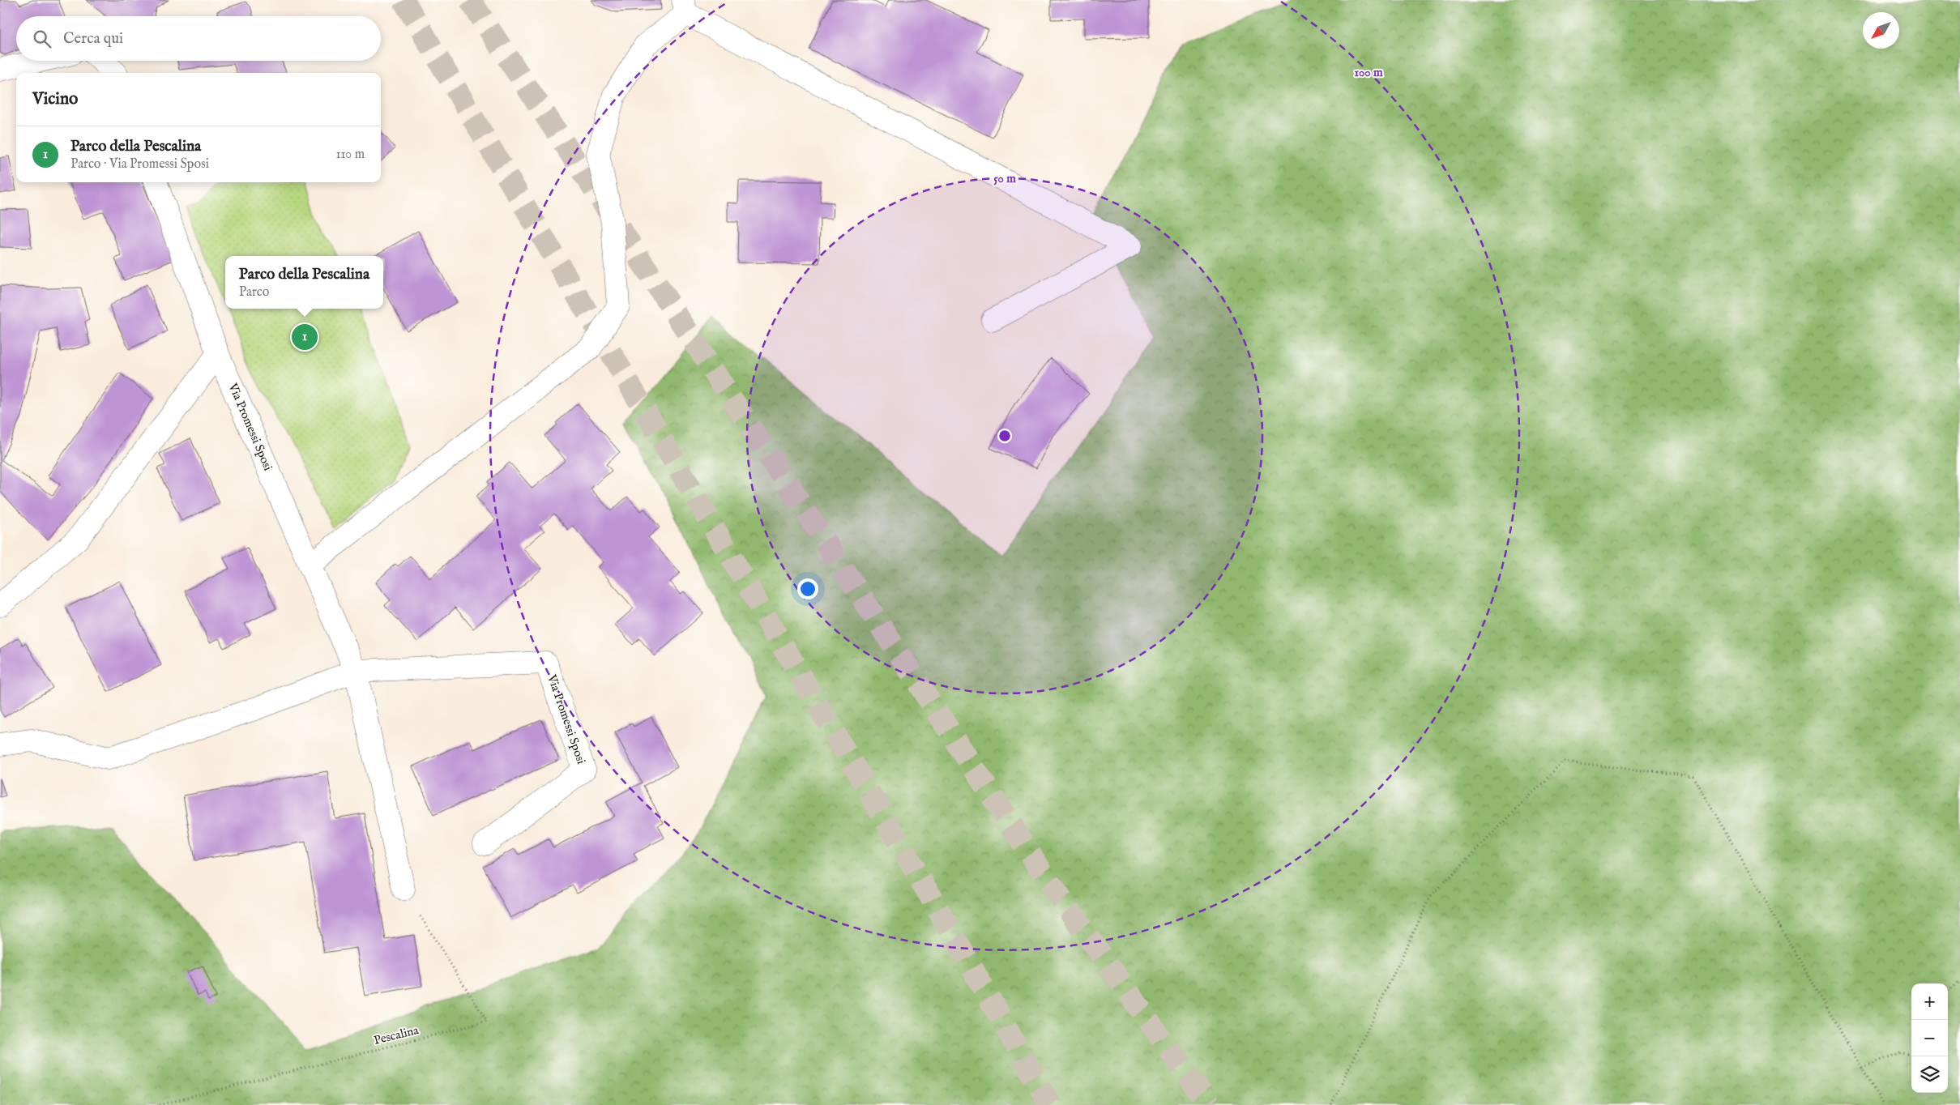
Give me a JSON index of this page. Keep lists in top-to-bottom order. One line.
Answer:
{"streets":{"street":["Via Promessi Sposi"],"path":["Pescalina"]},"crossings":[["Via Promessi Sposi","Pescalina"]],"north":"bottom left","page":{"search":"Cerca qui","heading":"Vicino","list":[{"mark":"1","name":"Parco della Pescalina","note":"Parco · Via Promessi Sposi","value":"110 m"}],"popup":["Parco della Pescalina","Parco"],"pins":"1","map_buttons":["+","−"]},"rings":["100 m","50 m"]}
